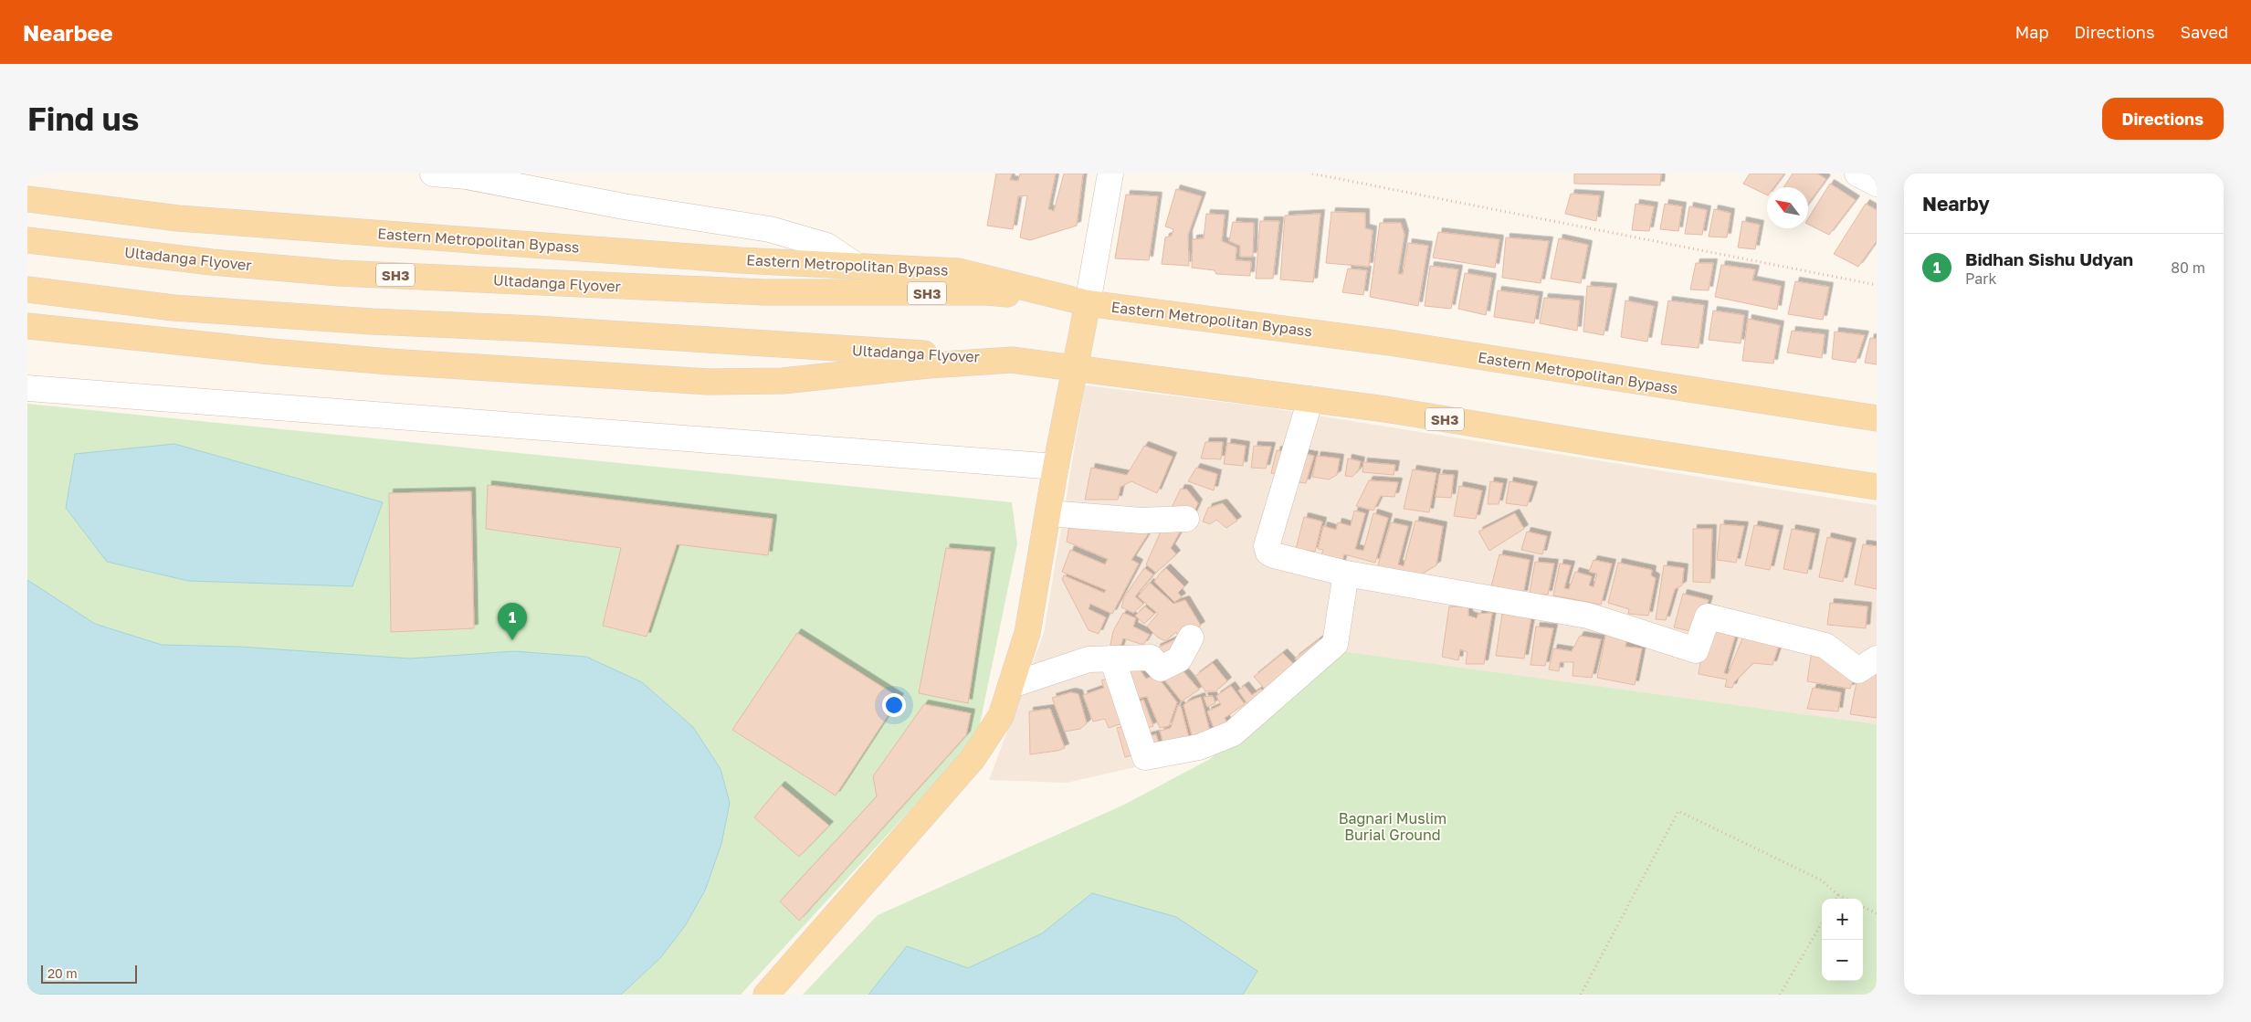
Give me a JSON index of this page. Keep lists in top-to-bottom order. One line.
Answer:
{"streets":{"main road":["Eastern Metropolitan Bypass","Ultadanga Flyover","SH3"]},"crossings":[["Eastern Metropolitan Bypass","Ultadanga Flyover"],["Ultadanga Flyover","SH3"]],"parks":["Bagnari Muslim Burial Ground"],"scale_bar":"20 m","north":"top left","page":{"header":"Nearbee","nav":["Map","Directions","Saved"],"buttons":"Directions","title":"Find us","heading":"Nearby","list":[{"mark":"1","name":"Bidhan Sishu Udyan","note":"Park","value":"80 m"}],"pins":"1","map_buttons":["+","−"],"scale":"20 m"}}
